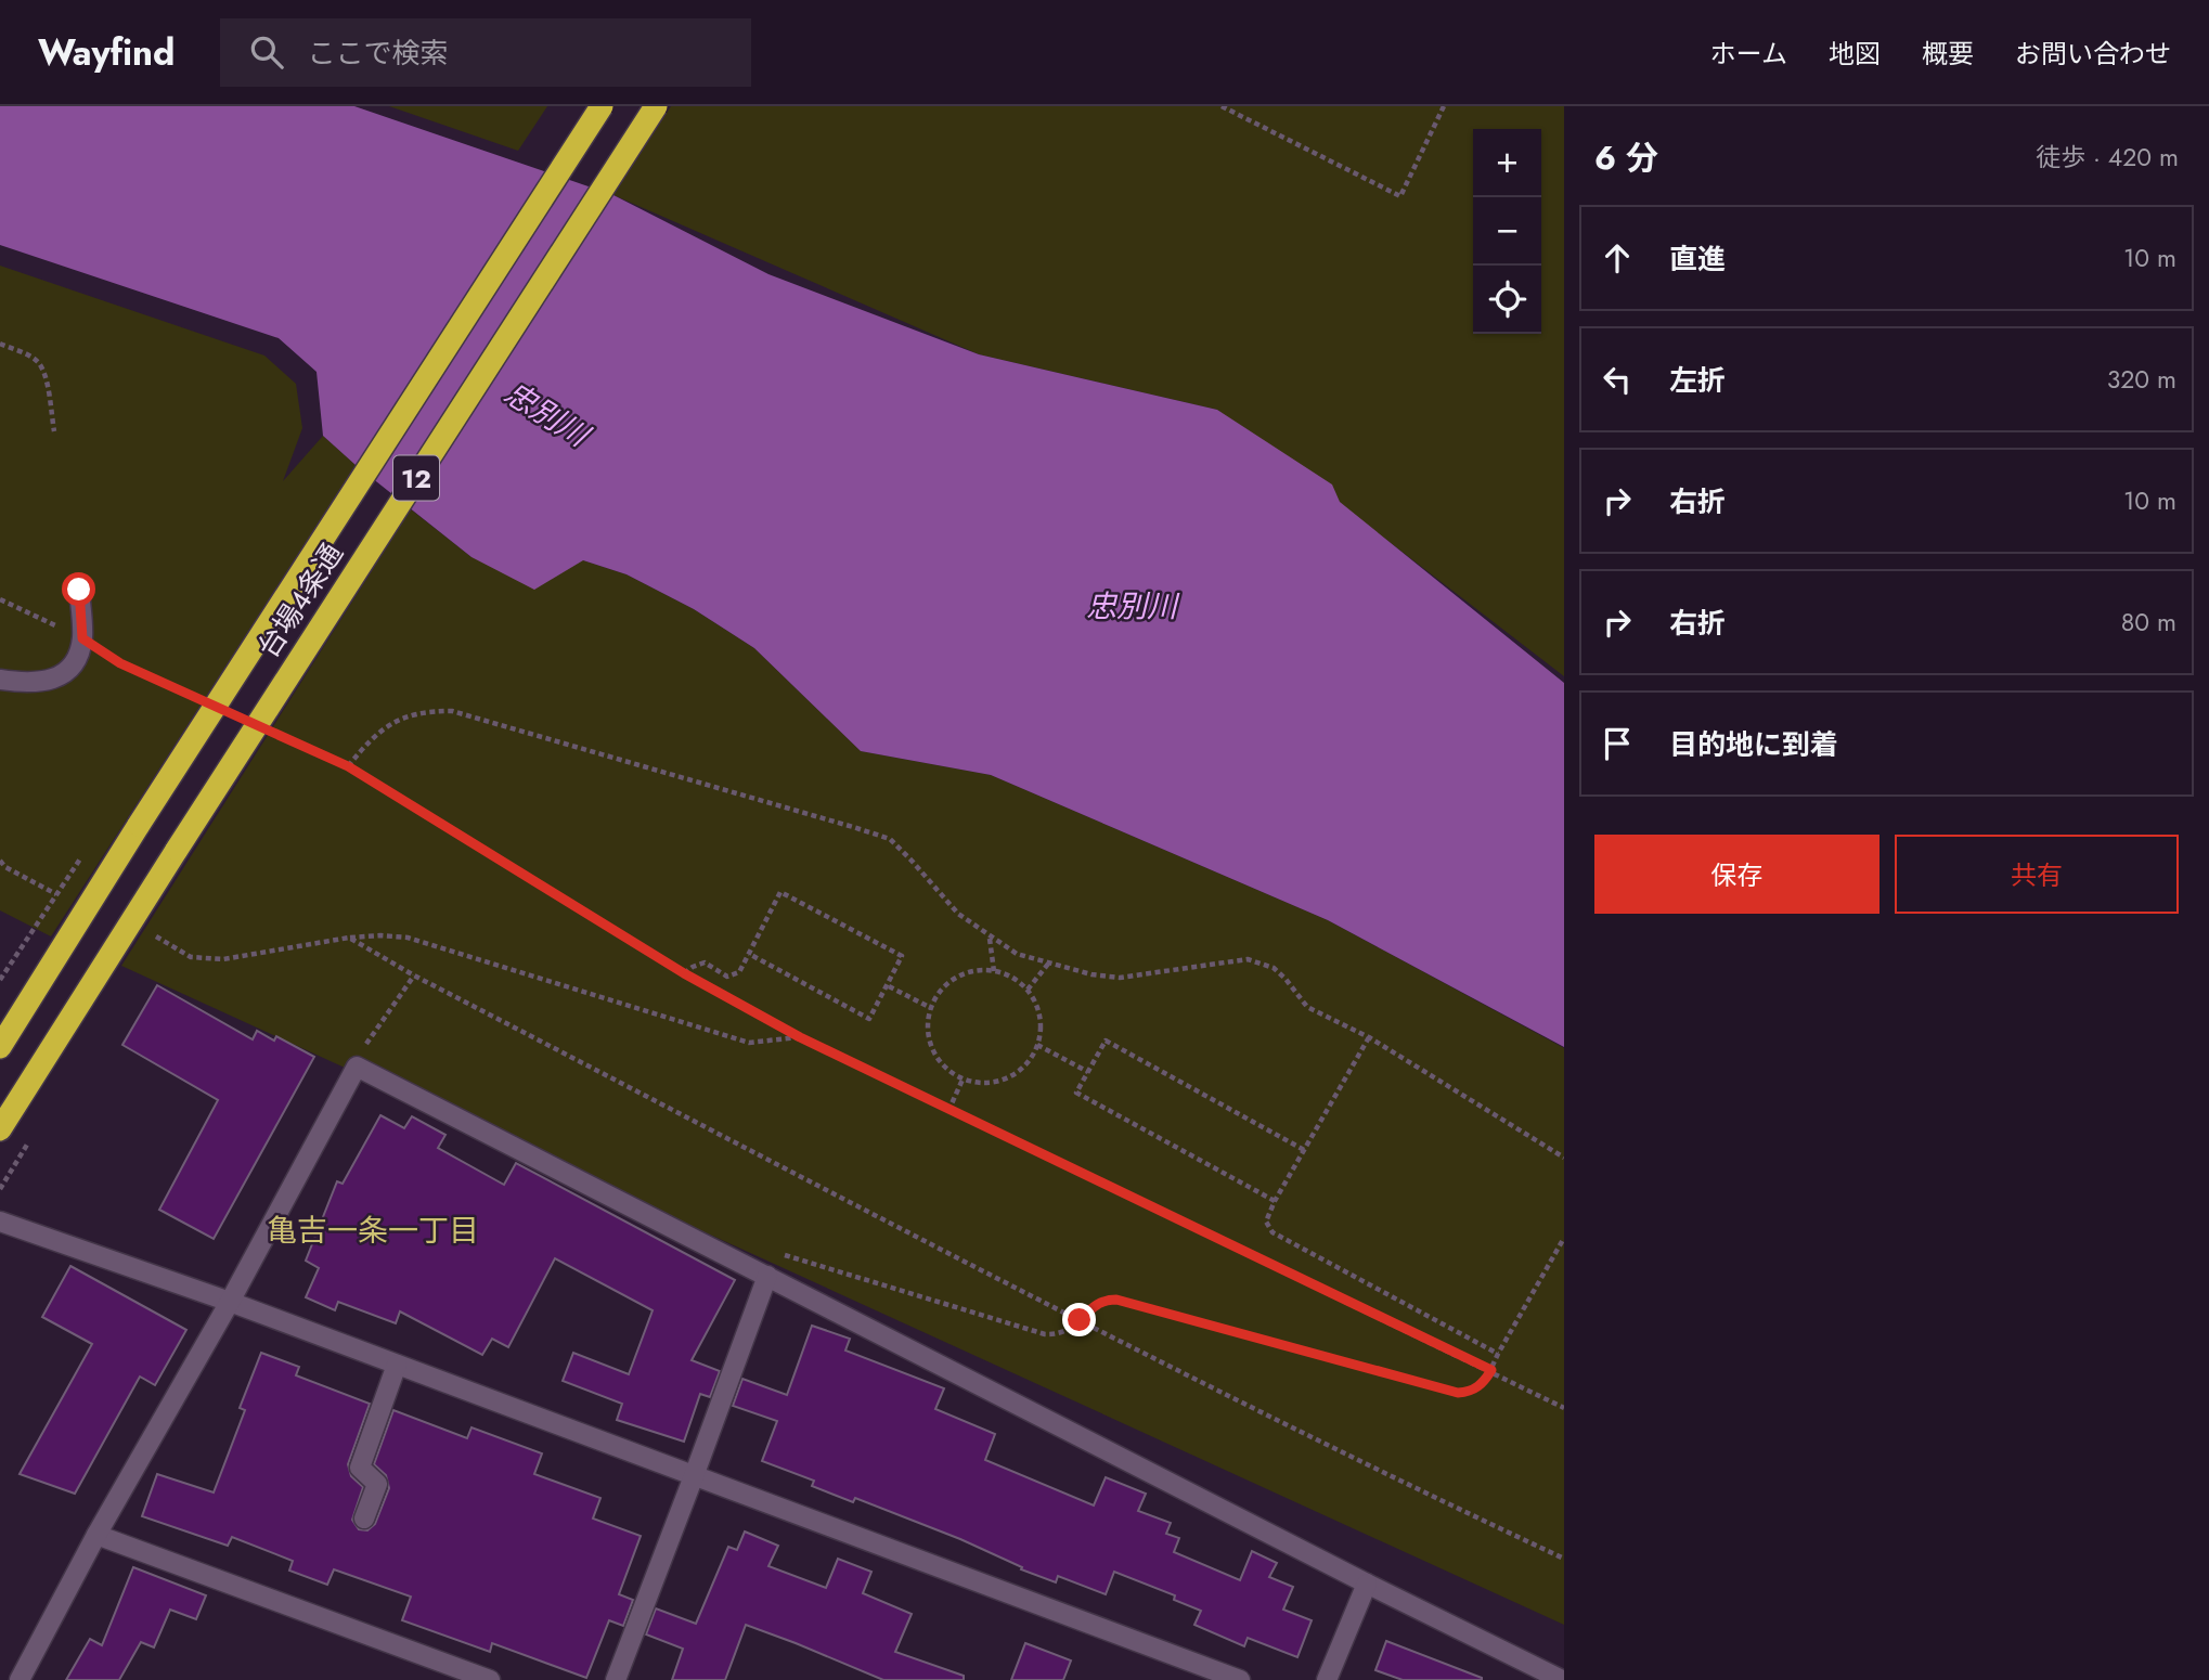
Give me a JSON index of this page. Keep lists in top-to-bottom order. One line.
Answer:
{"streets":{"highway":["12","台場4条通"]},"districts":["亀吉一条一丁目"],"water":["忠別川"],"page":{"header":"Wayfind","search":"ここで検索","nav":["ホーム","地図","概要","お問い合わせ"],"heading":["6 分","徒歩 · 420 m"],"map_buttons":["+","−"],"list":[["直進","10 m"],["左折","320 m"],["右折","10 m"],["右折","80 m"],"目的地に到着"],"buttons":["保存","共有"]}}
